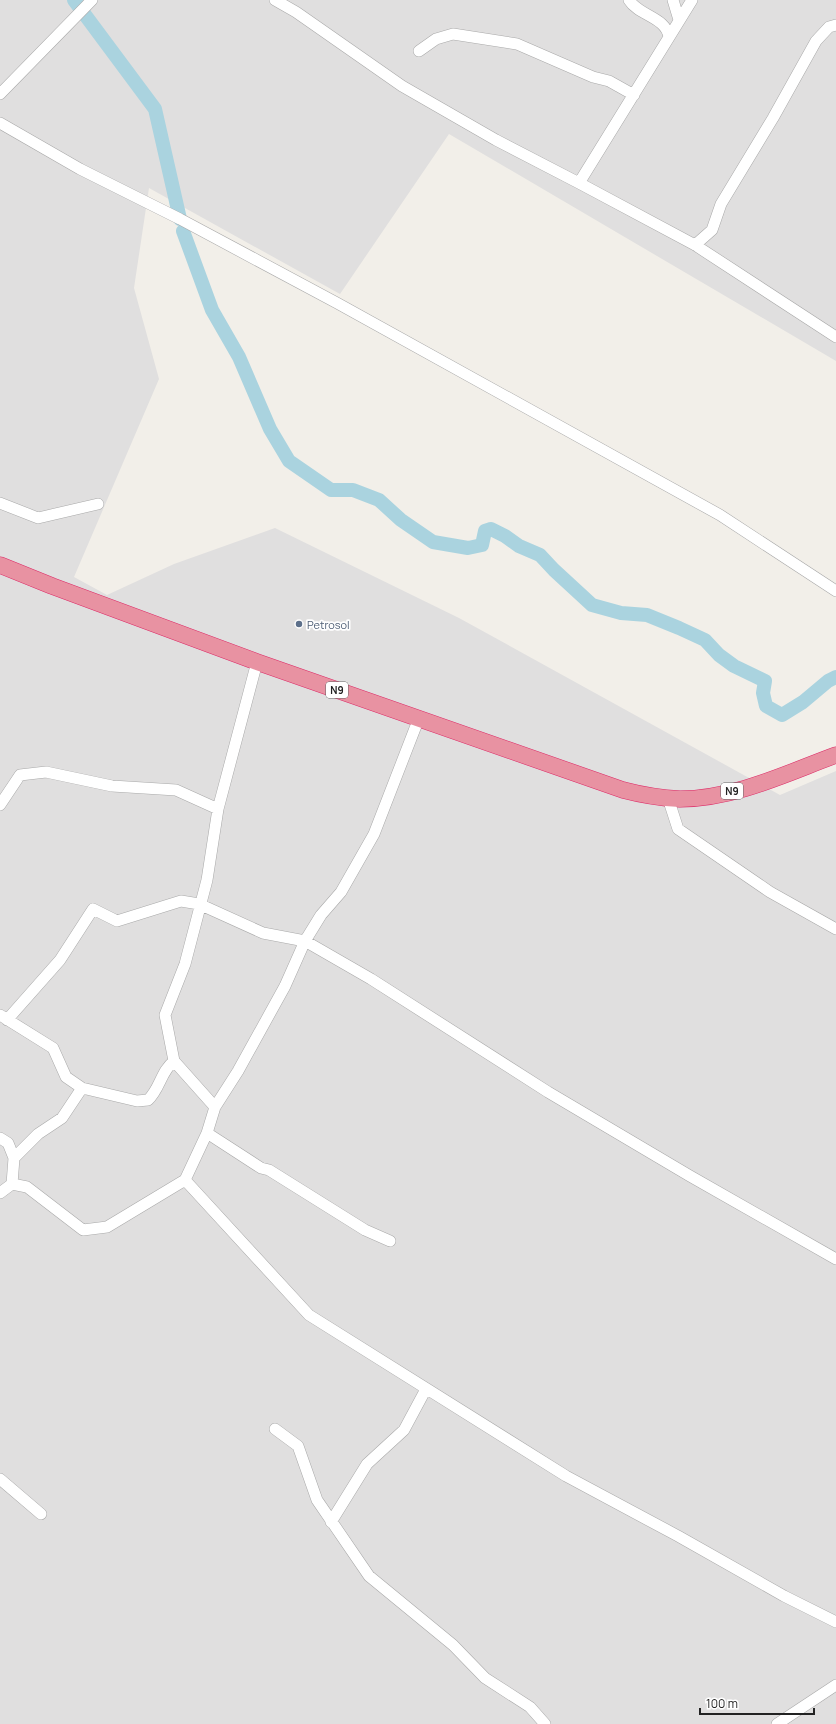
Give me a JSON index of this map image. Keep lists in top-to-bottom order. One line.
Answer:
{"streets":{"highway":["N9"]},"places":["Petrosol"],"scale_bar":"100 m"}
